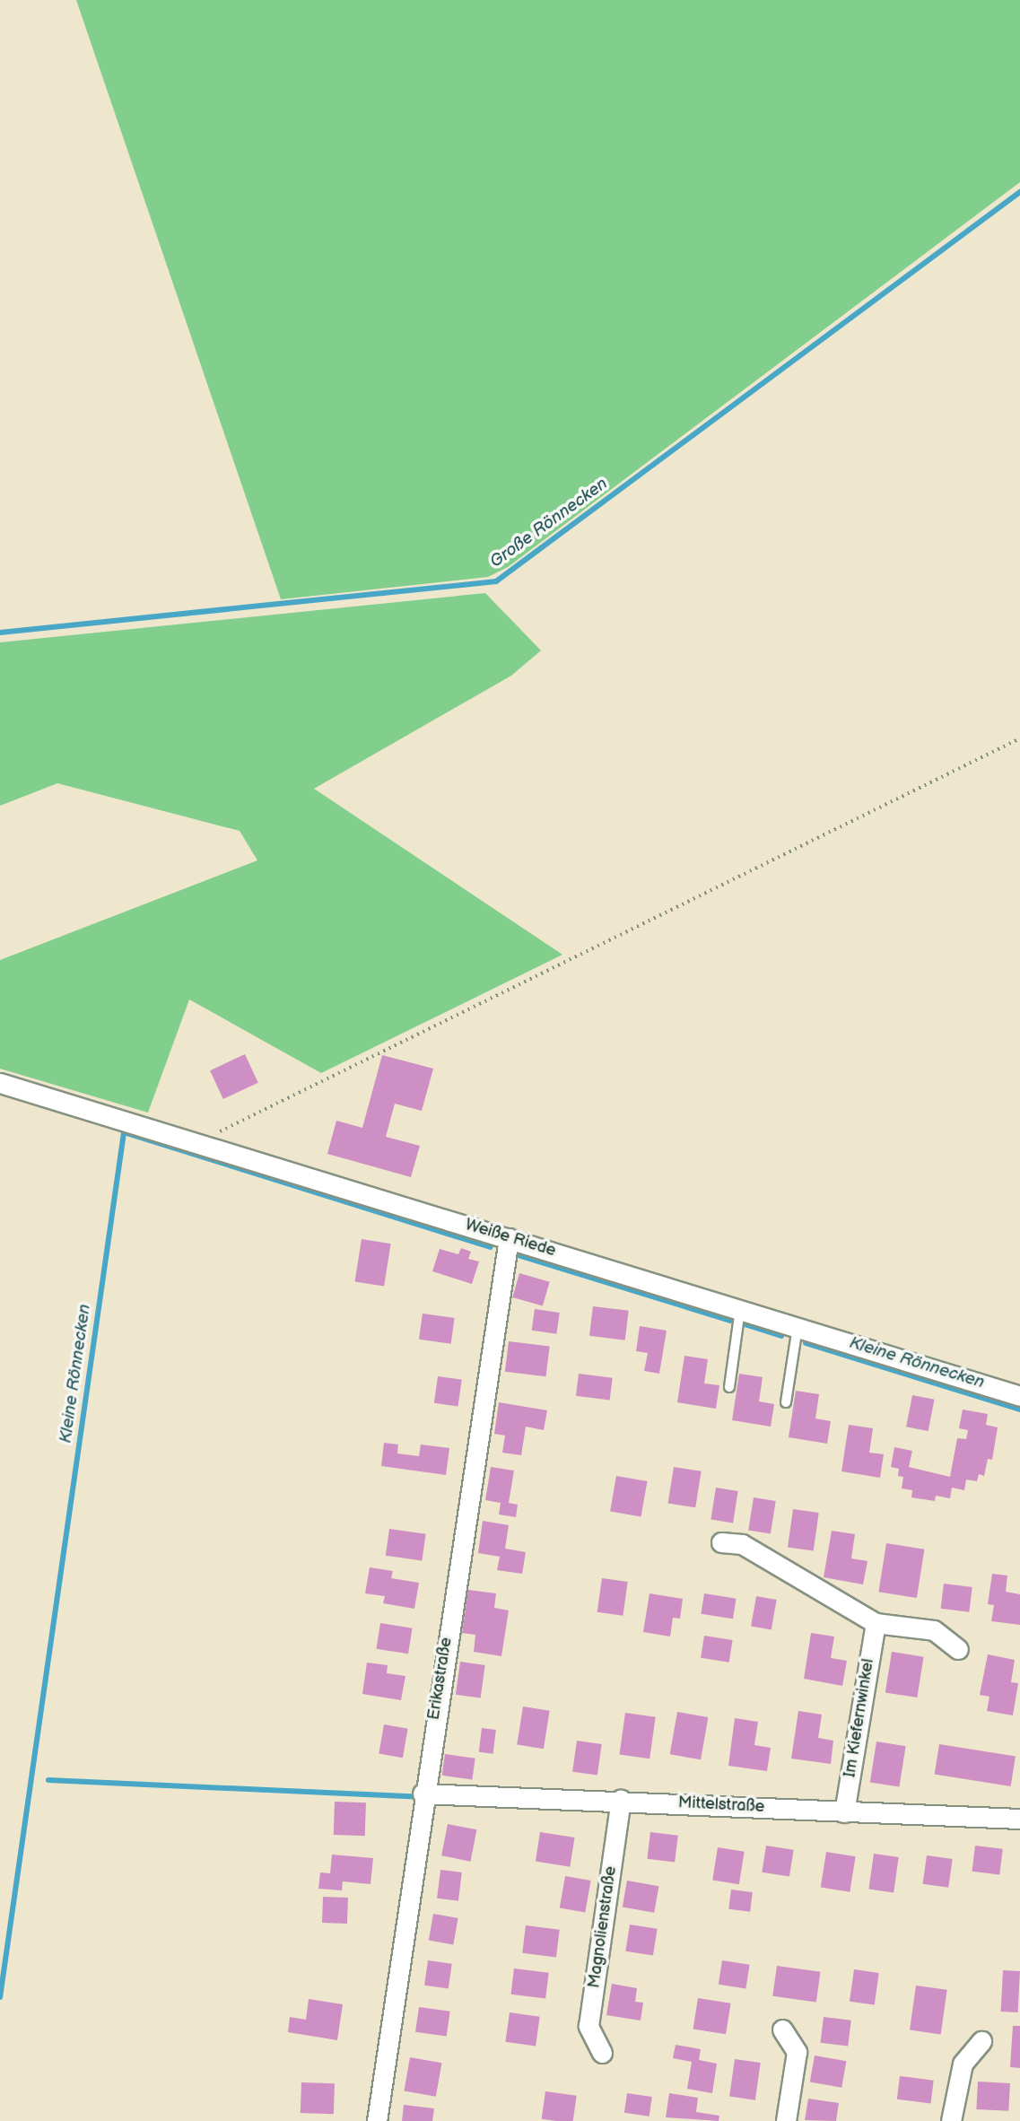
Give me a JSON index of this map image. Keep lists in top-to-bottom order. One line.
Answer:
{"streets":{"street":["Weiße Riede","Erikastraße","Im Kiefernwinkel","Mittelstraße","Magnolienstraße"]},"crossings":[["Weiße Riede","Erikastraße"],["Erikastraße","Mittelstraße"],["Im Kiefernwinkel","Mittelstraße"],["Mittelstraße","Magnolienstraße"]],"water":["Große Rönnecken","Kleine Rönnecken"]}
